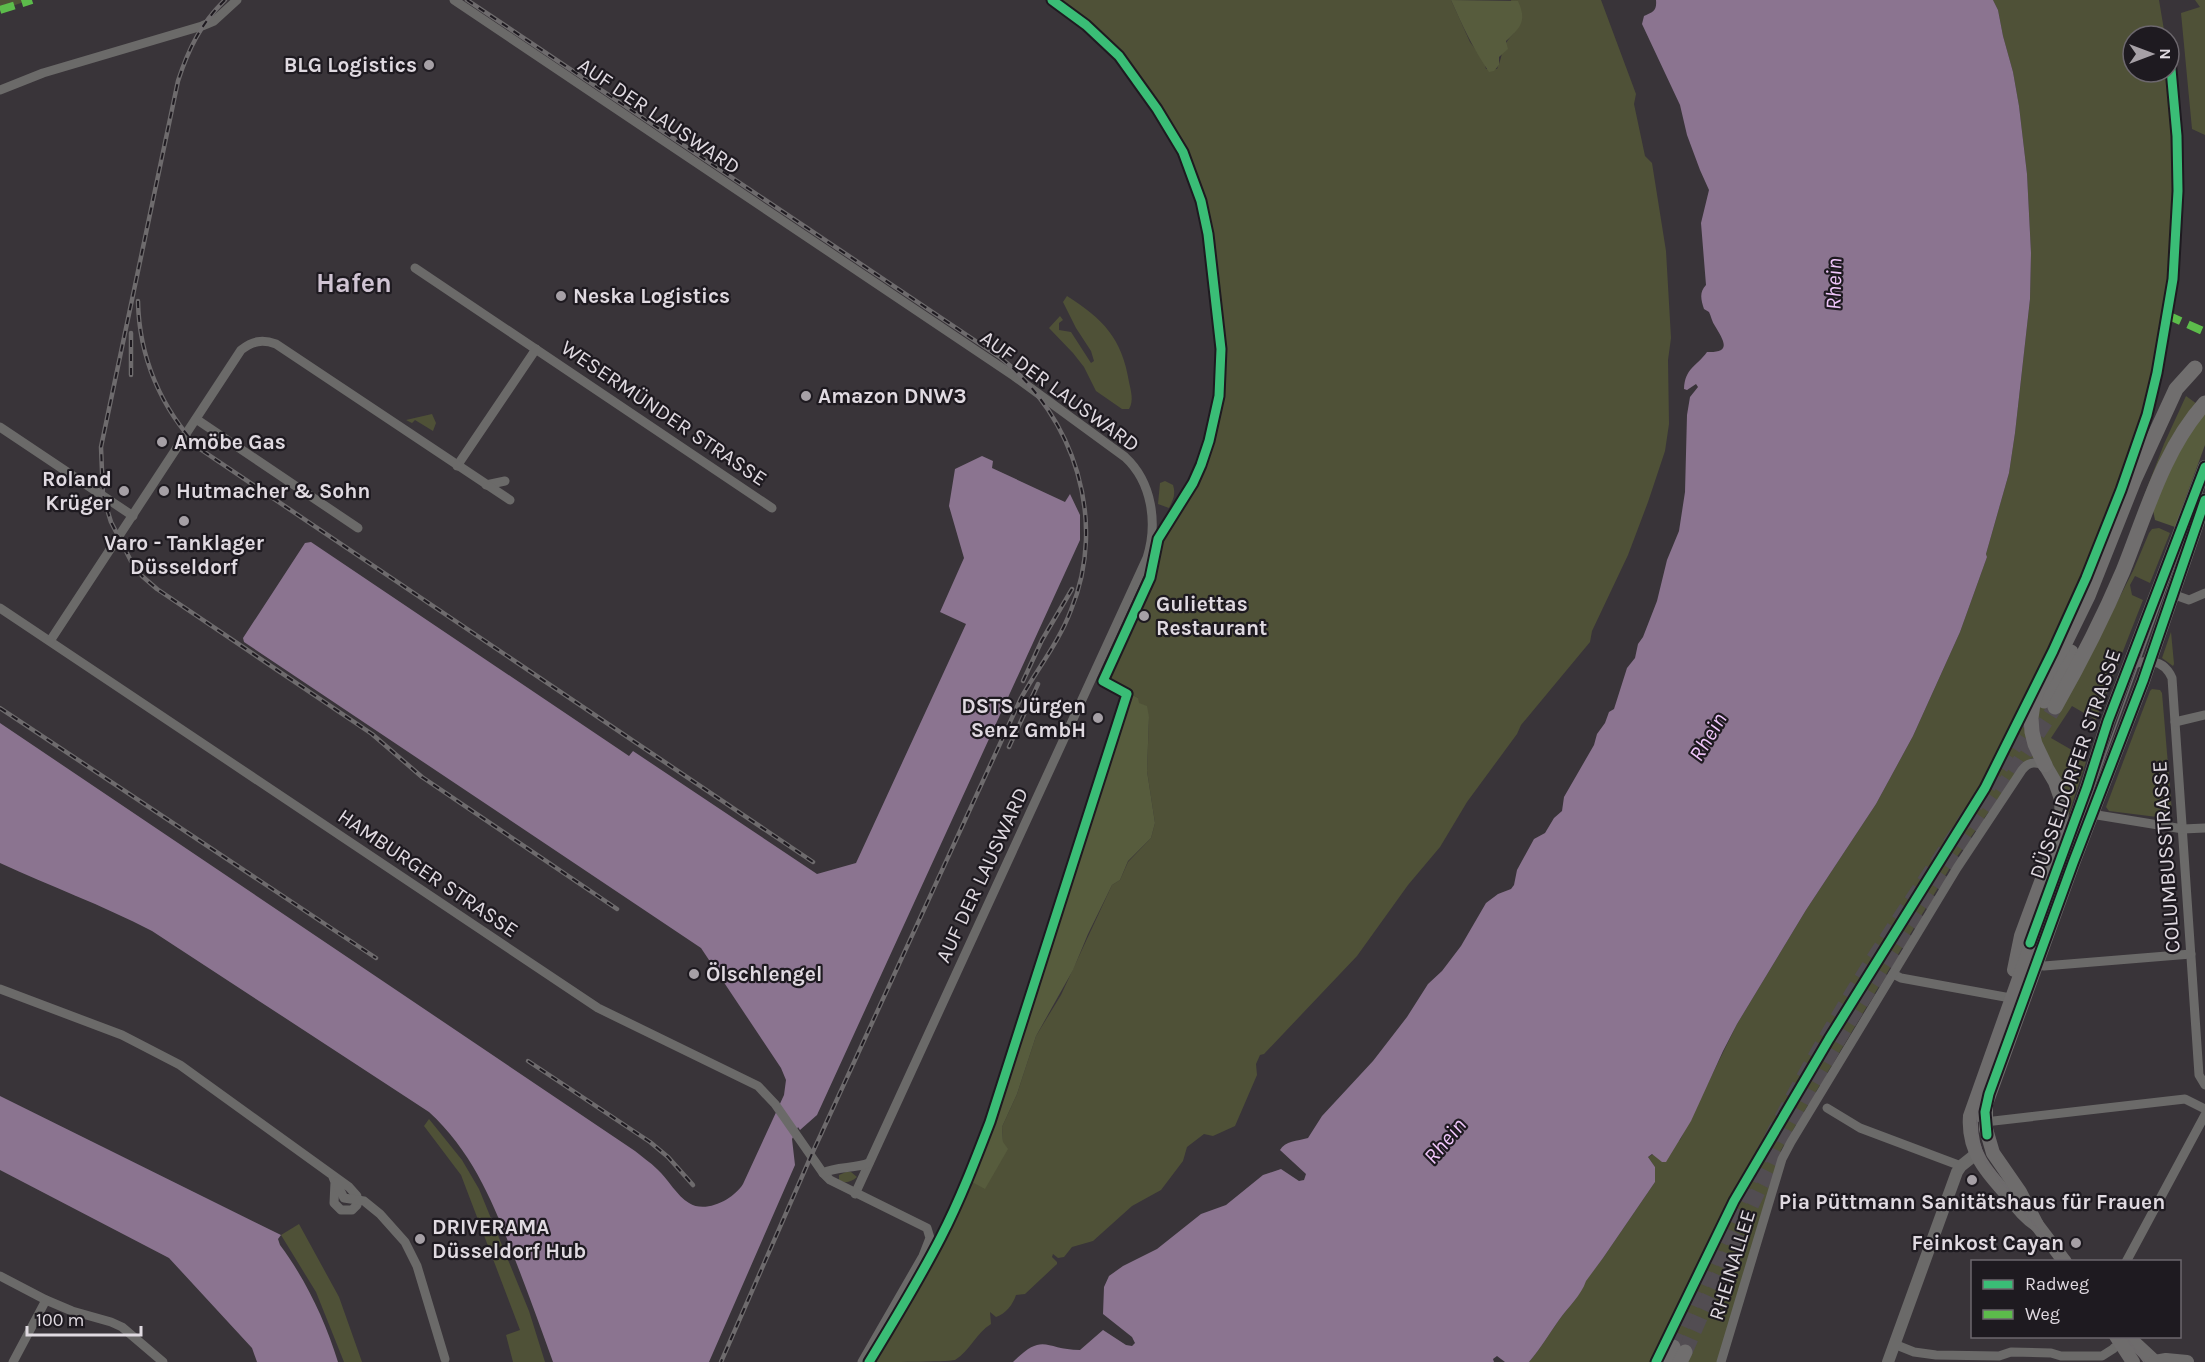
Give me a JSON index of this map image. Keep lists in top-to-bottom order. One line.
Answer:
{"streets":{"main road":["DÜSSELDORFER STRASSE"],"street":["AUF DER LAUSWARD","WESERMÜNDER STRASSE","COLUMBUSSTRASSE","HAMBURGER STRASSE","RHEINALLEE"]},"crossings":[["AUF DER LAUSWARD","HAMBURGER STRASSE"],["DÜSSELDORFER STRASSE","COLUMBUSSTRASSE"],["DÜSSELDORFER STRASSE","RHEINALLEE"]],"districts":["Hafen"],"water":["Rhein"],"places":["BLG Logistics","Neska Logistics","Amazon DNW3","Amöbe Gas","Roland Krüger","Hutmacher & Sohn","Varo - Tanklager Düsseldorf","Guliettas Restaurant","DSTS Jürgen Senz GmbH","Ölschlengel","Pia Püttmann Sanitätshaus für Frauen","DRIVERAMA Düsseldorf Hub","Feinkost Cayan"],"legend":["Radweg","Weg"],"scale_bar":"100 m","north":"right"}
